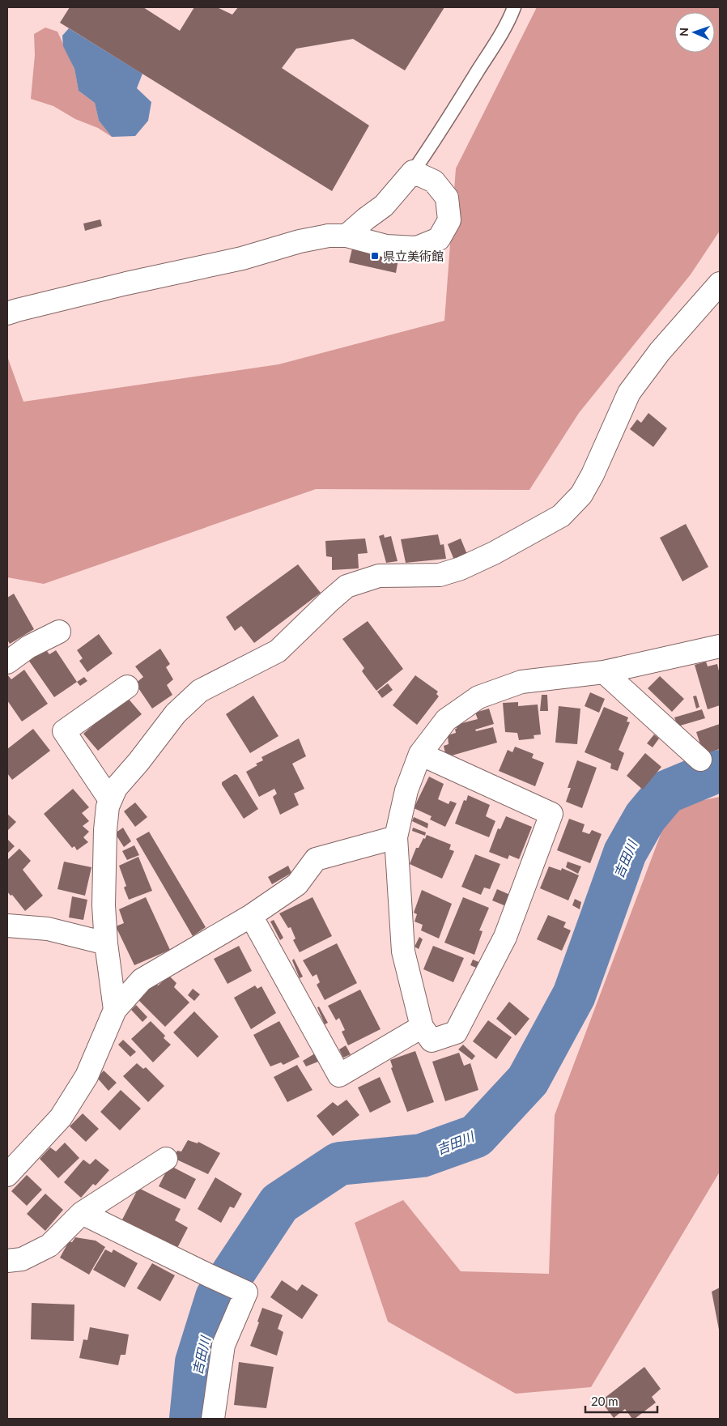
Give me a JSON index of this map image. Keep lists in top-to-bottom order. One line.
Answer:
{"water":["吉田川"],"places":{"transit":["県立美術館"]},"scale_bar":"20 m","north":"left"}
